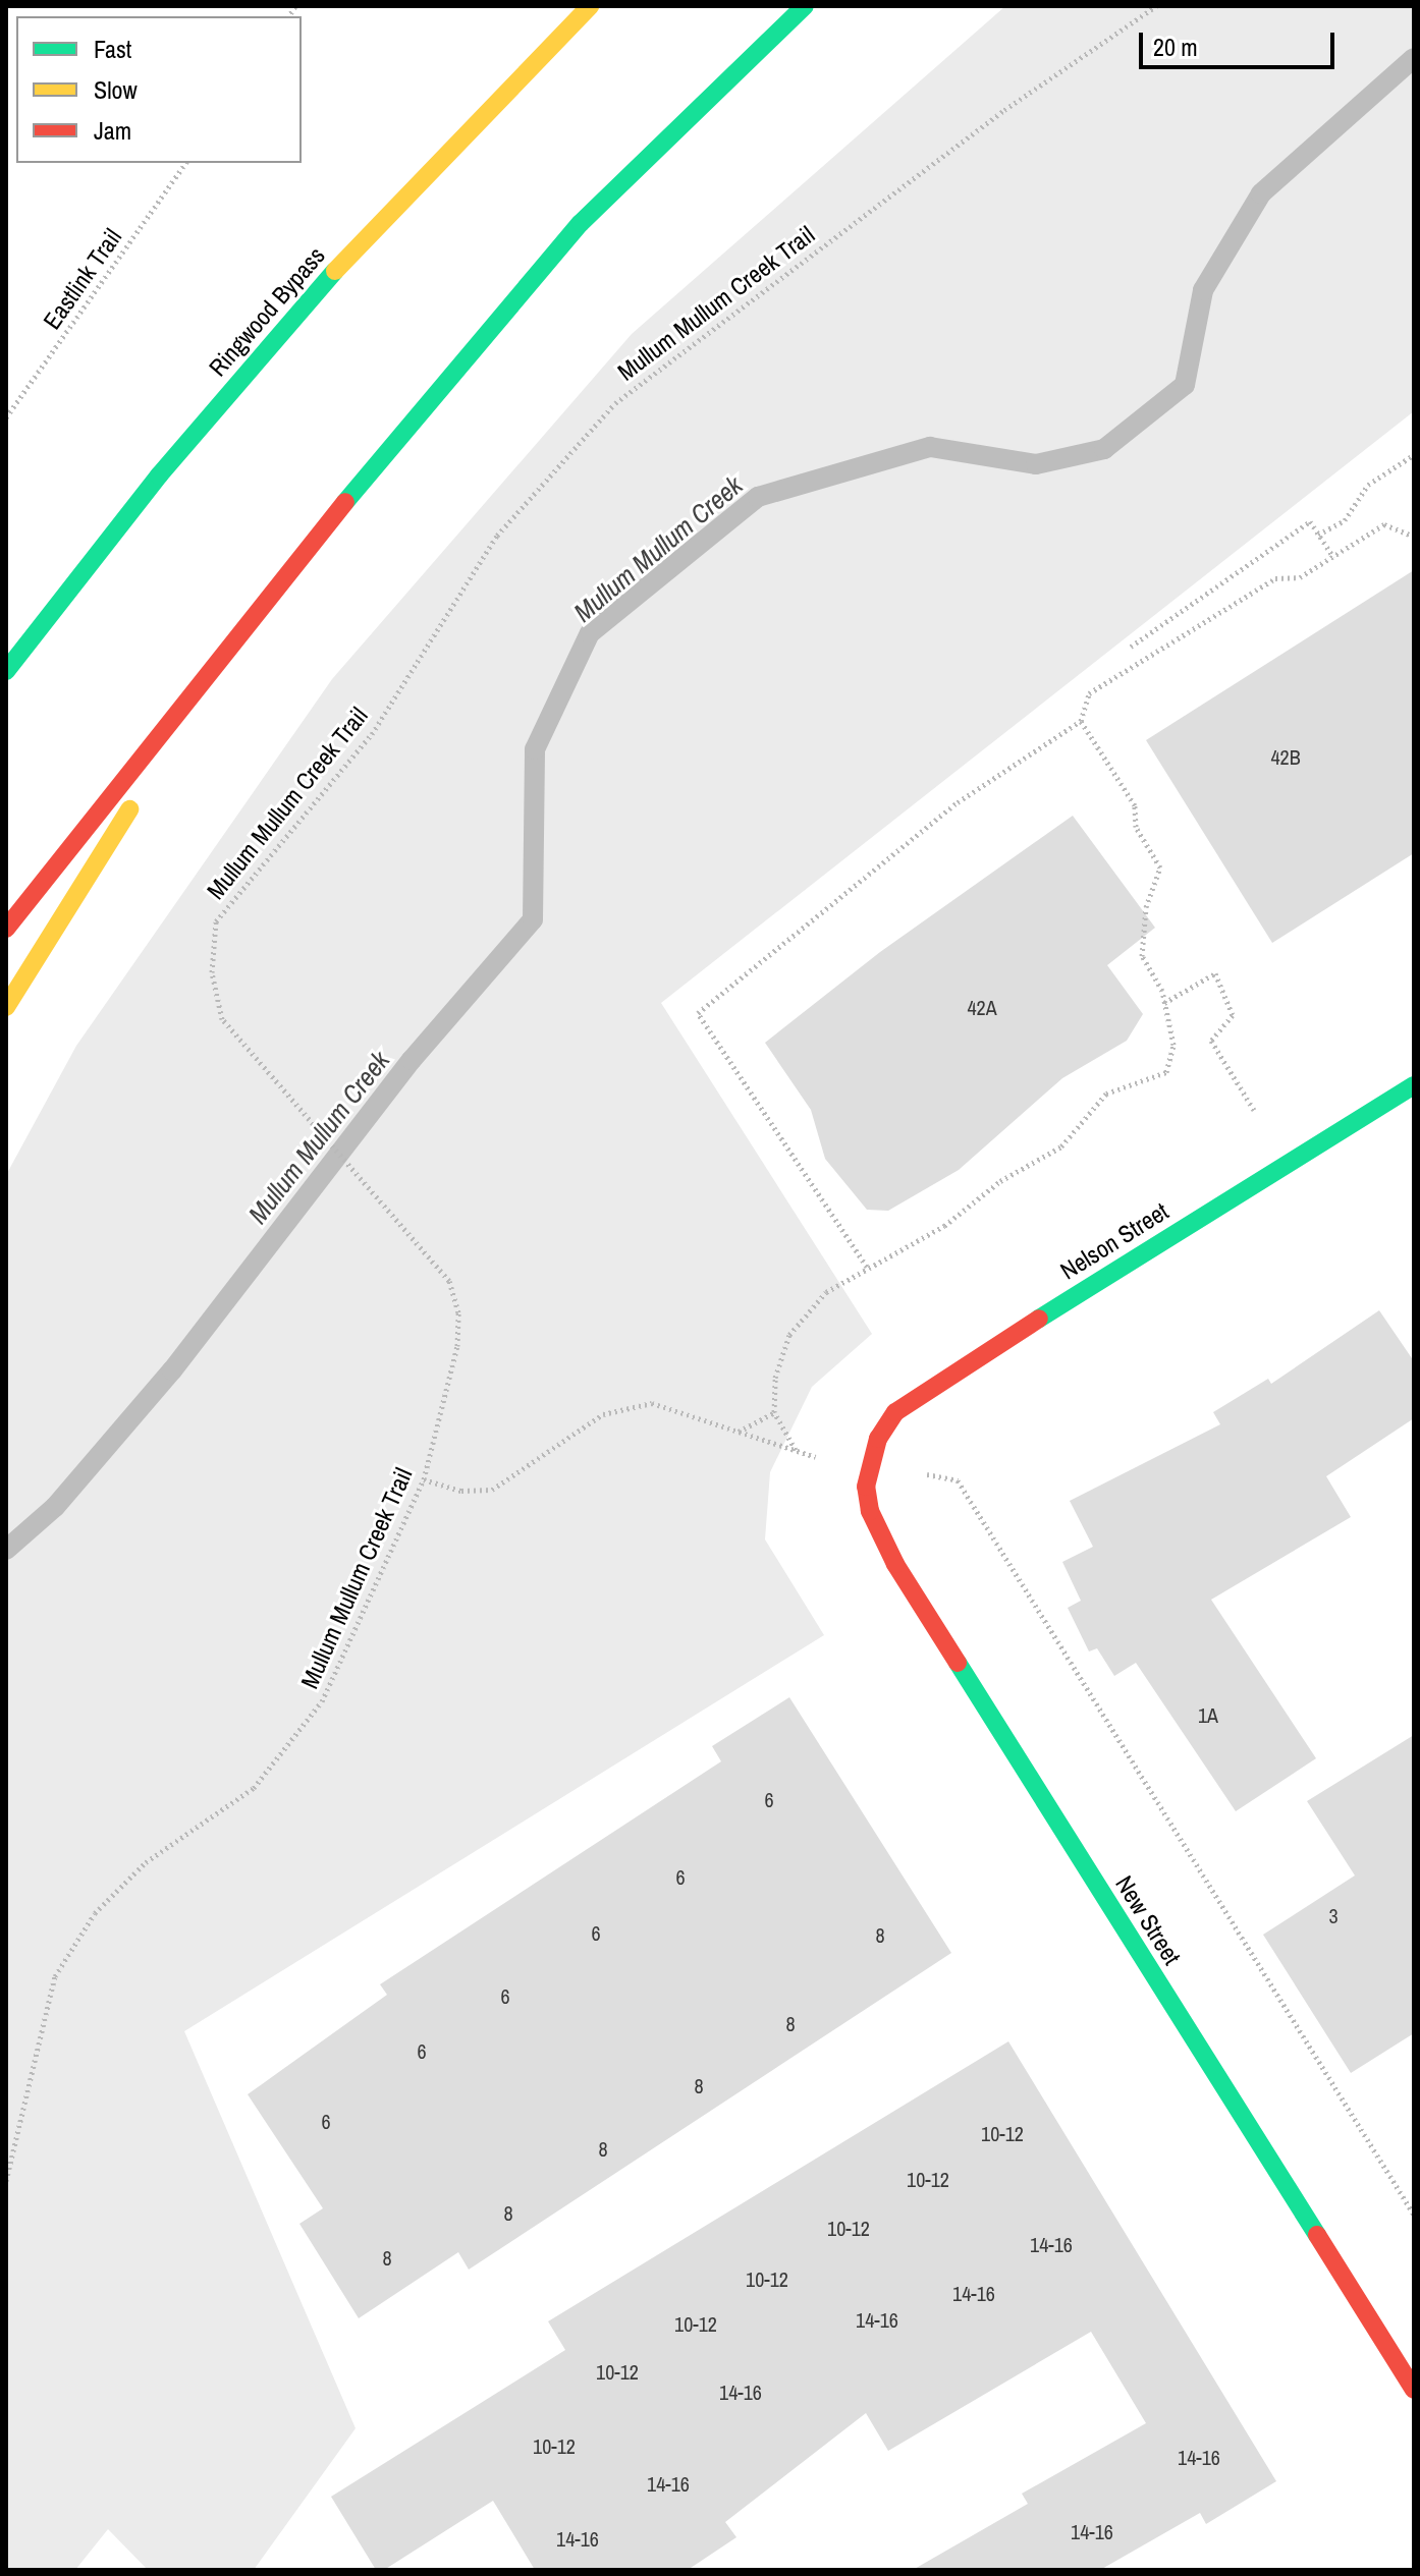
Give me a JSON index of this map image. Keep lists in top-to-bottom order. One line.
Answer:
{"streets":{"main road":["Ringwood Bypass","Nelson Street","New Street"],"path":["Eastlink Trail","Mullum Mullum Creek Trail"]},"crossings":[["Nelson Street","New Street"]],"water":["Mullum Mullum Creek"],"house_numbers":["42B","42A","1A","6","6","3","6","8","6","8","6","8","6","10-12","8","10-12","8","10-12","14-16","8","10-12","14-16","14-16","10-12","10-12","14-16","10-12","14-16","14-16","14-16","14-16"],"legend":["Fast","Slow","Jam"],"scale_bar":"20 m"}
